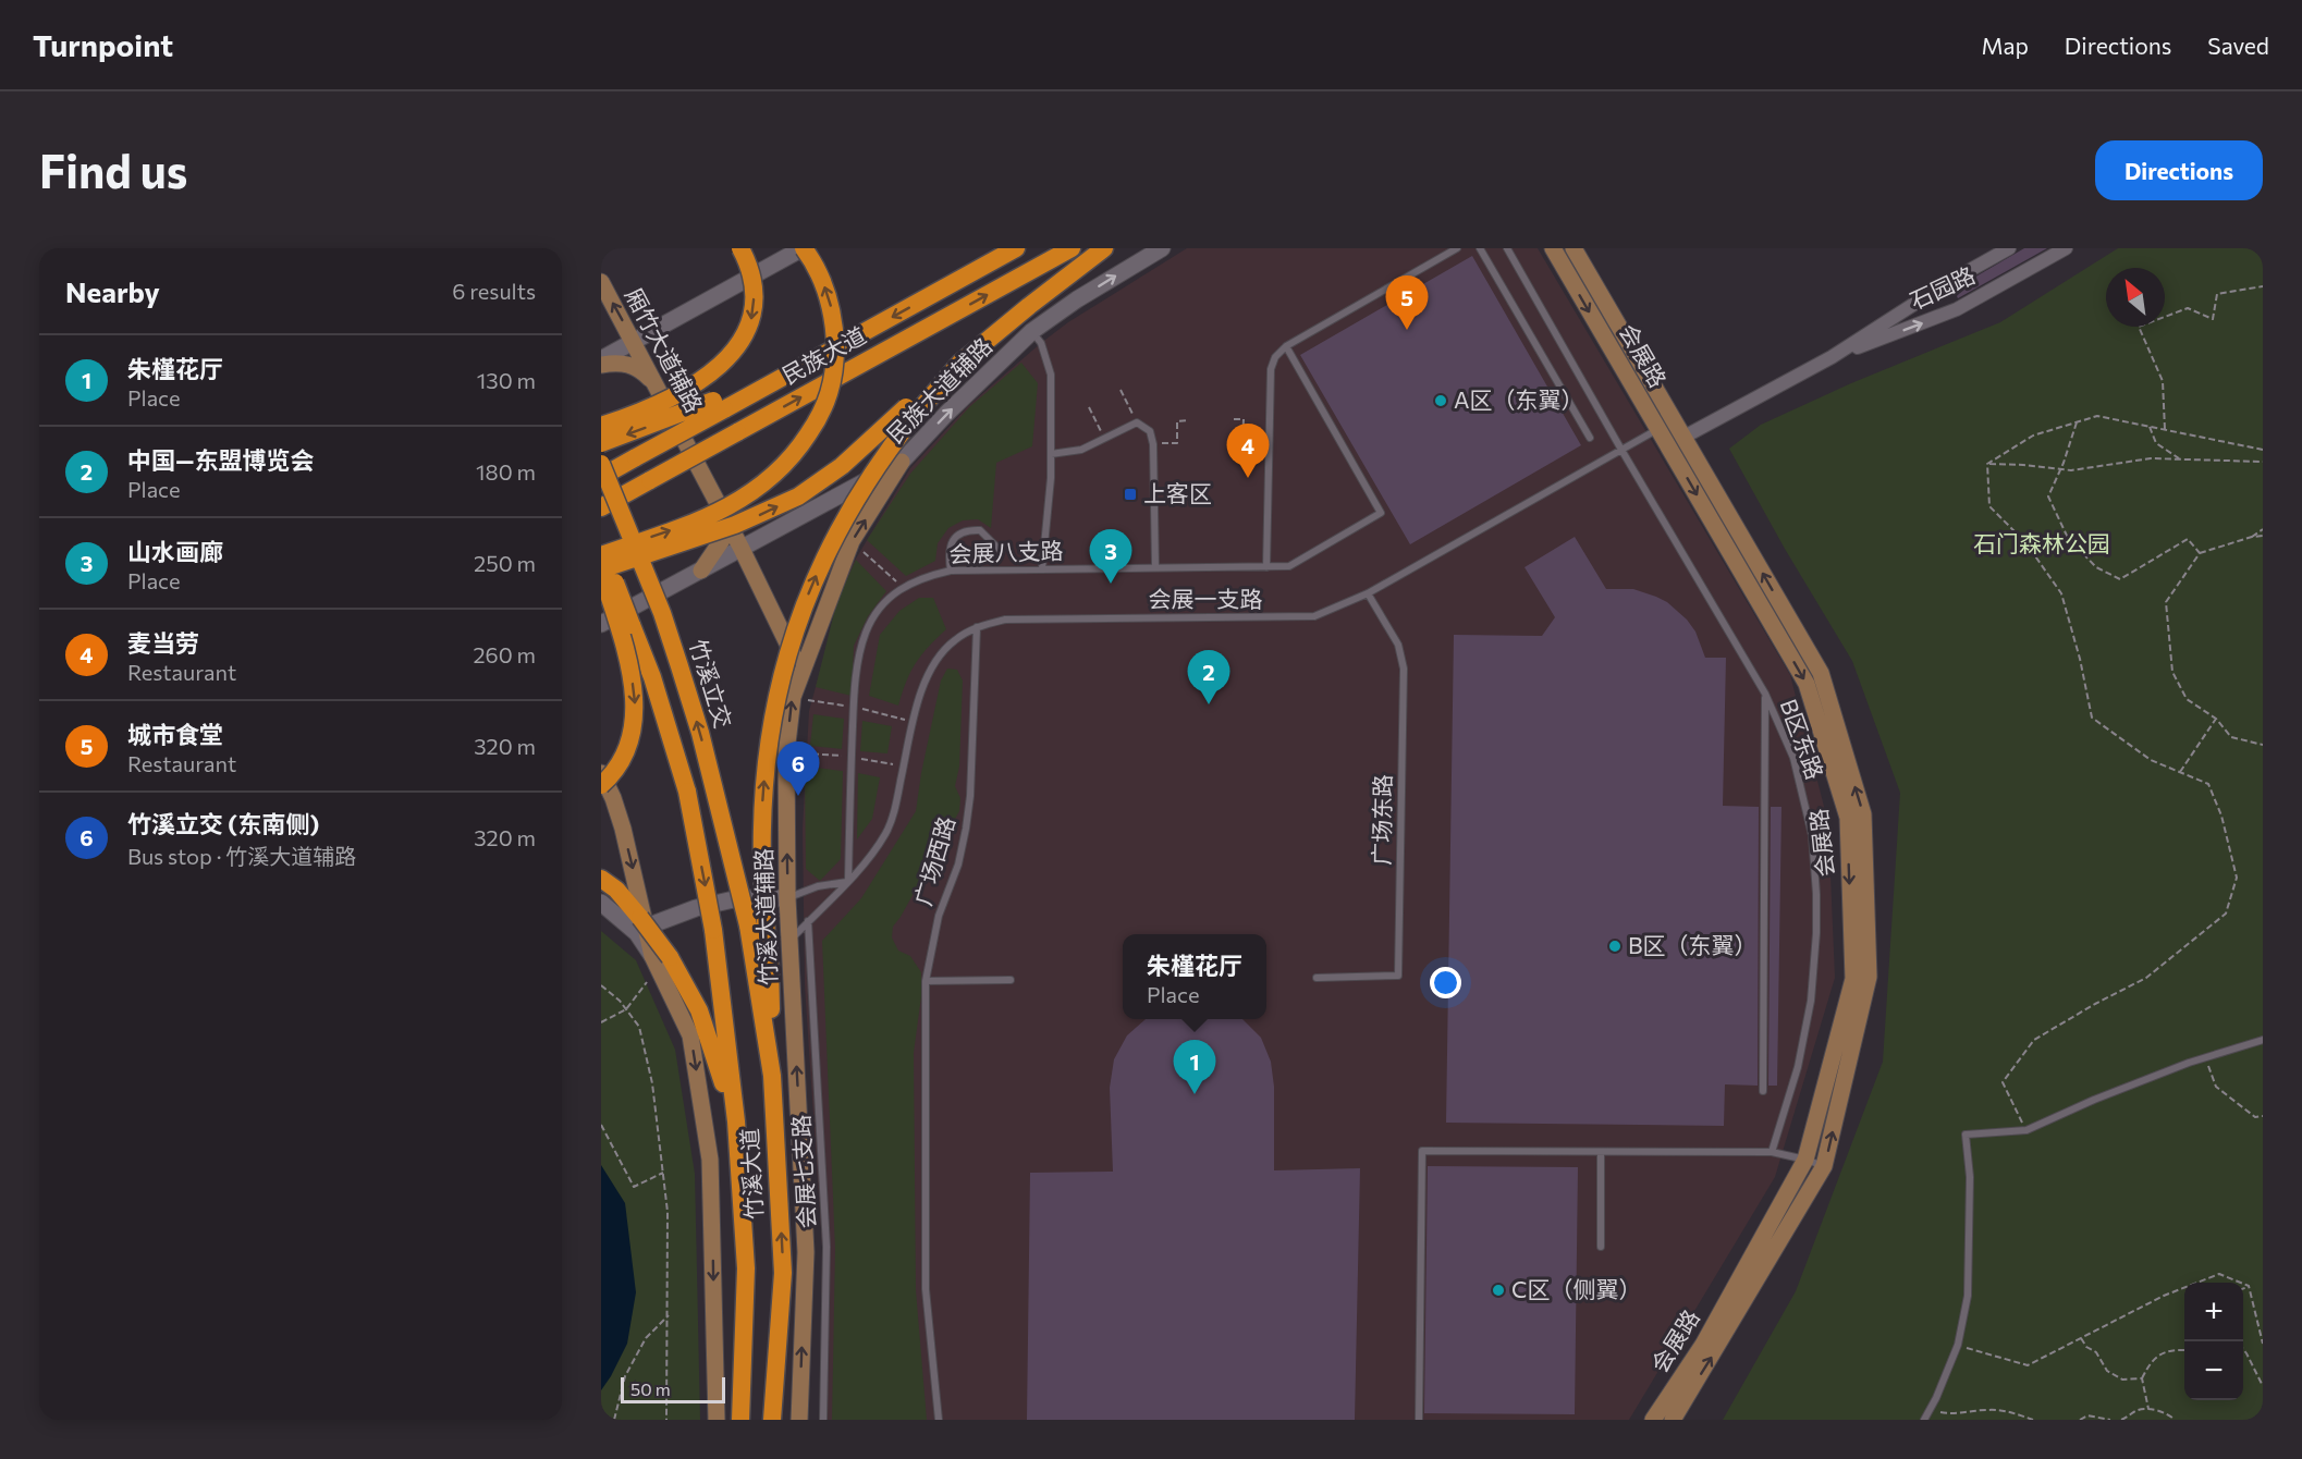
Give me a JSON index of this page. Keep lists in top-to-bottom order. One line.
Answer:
{"streets":{"highway":["民族大道","竹溪立交","竹溪大道"],"main road":["厢竹大道辅路","会展路","竹溪大道辅路"],"street":["石园路","民族大道辅路"],"lane":["会展八支路","会展一支路","B区东路","广场东路","广场西路","会展七支路"]},"crossings":[["石园路","会展路"],["会展路","会展一支路"],["民族大道辅路","竹溪大道辅路"],["会展八支路","会展一支路"],["会展一支路","B区东路"],["会展一支路","广场东路"],["会展一支路","广场西路"],["会展一支路","竹溪大道辅路"],["会展一支路","会展七支路"],["竹溪立交","竹溪大道"]],"one_way":["民族大道辅路","竹溪立交"],"parks":["石门森林公园"],"places":{"other":["A区（东翼）","B区（东翼）","C区（侧翼）"],"transit":["上客区"]},"scale_bar":"50 m","north":"top left","page":{"header":"Turnpoint","nav":["Map","Directions","Saved"],"buttons":"Directions","title":"Find us","heading":["Nearby","6 results"],"pins":["5","4","3","2","6","1"],"list":[{"mark":"1","name":"朱槿花厅","note":"Place","value":"130 m"},{"mark":"2","name":"中国—东盟博览会","note":"Place","value":"180 m"},{"mark":"3","name":"山水画廊","note":"Place","value":"250 m"},{"mark":"4","name":"麦当劳","note":"Restaurant","value":"260 m"},{"mark":"5","name":"城市食堂","note":"Restaurant","value":"320 m"},{"mark":"6","name":"竹溪立交 (东南侧)","note":"Bus stop · 竹溪大道辅路","value":"320 m"}],"popup":["朱槿花厅","Place"],"map_buttons":["+","−"],"scale":"50 m"}}
